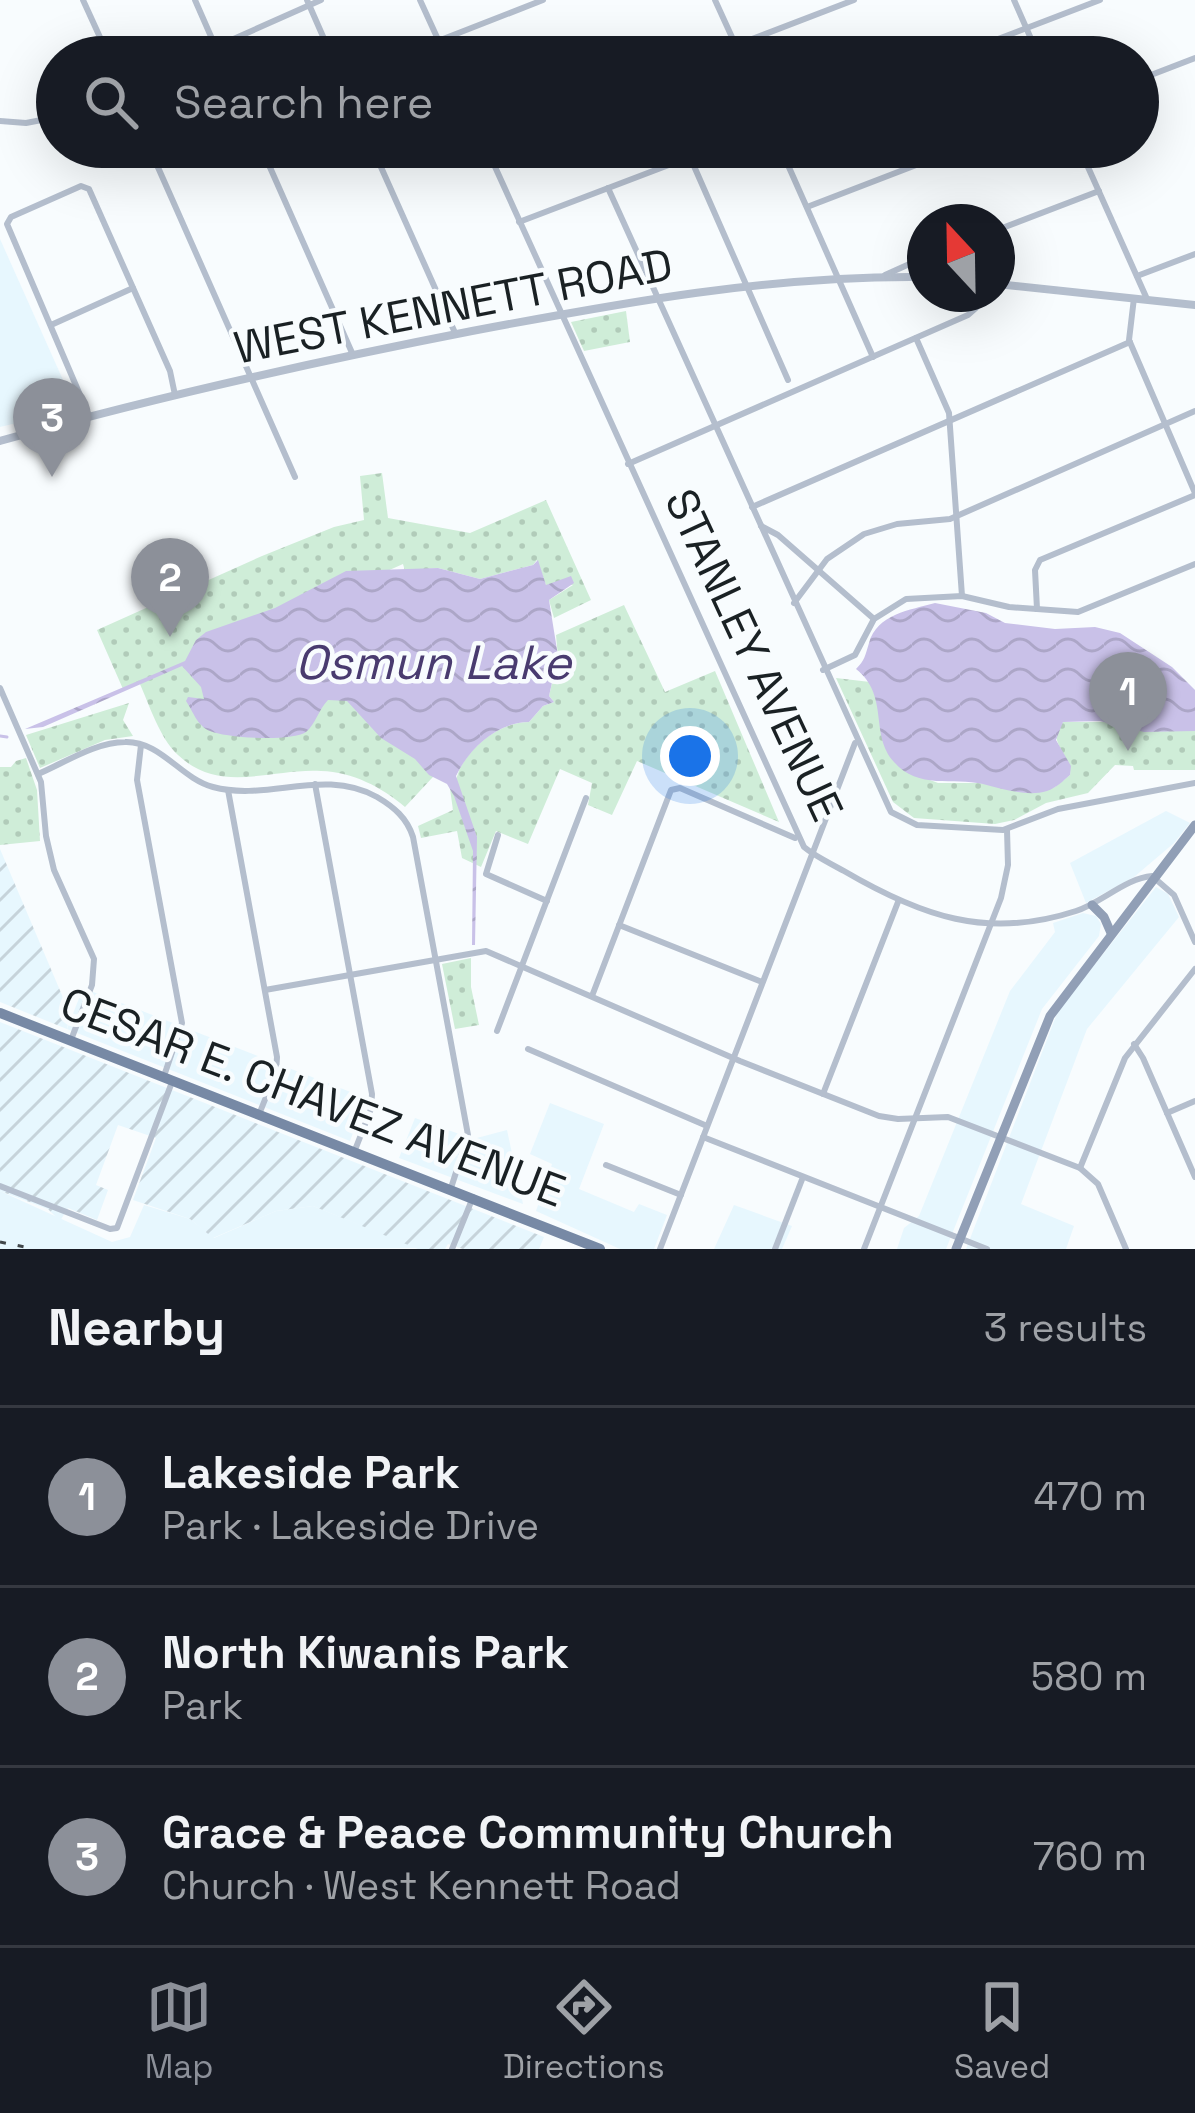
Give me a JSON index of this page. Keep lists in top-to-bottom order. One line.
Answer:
{"streets":{"main road":["CESAR E. CHAVEZ AVENUE"],"street":["WEST KENNETT ROAD","STANLEY AVENUE"]},"crossings":[["WEST KENNETT ROAD","STANLEY AVENUE"]],"water":["Osmun Lake"],"north":"top","page":{"search":"Search here","pins":["3","2","1"],"heading":["Nearby","3 results"],"list":[{"mark":"1","name":"Lakeside Park","note":"Park · Lakeside Drive","value":"470 m"},{"mark":"2","name":"North Kiwanis Park","note":"Park","value":"580 m"},{"mark":"3","name":"Grace & Peace Community Church","note":"Church · West Kennett Road","value":"760 m"}],"nav":["Map","Directions","Saved"]}}
